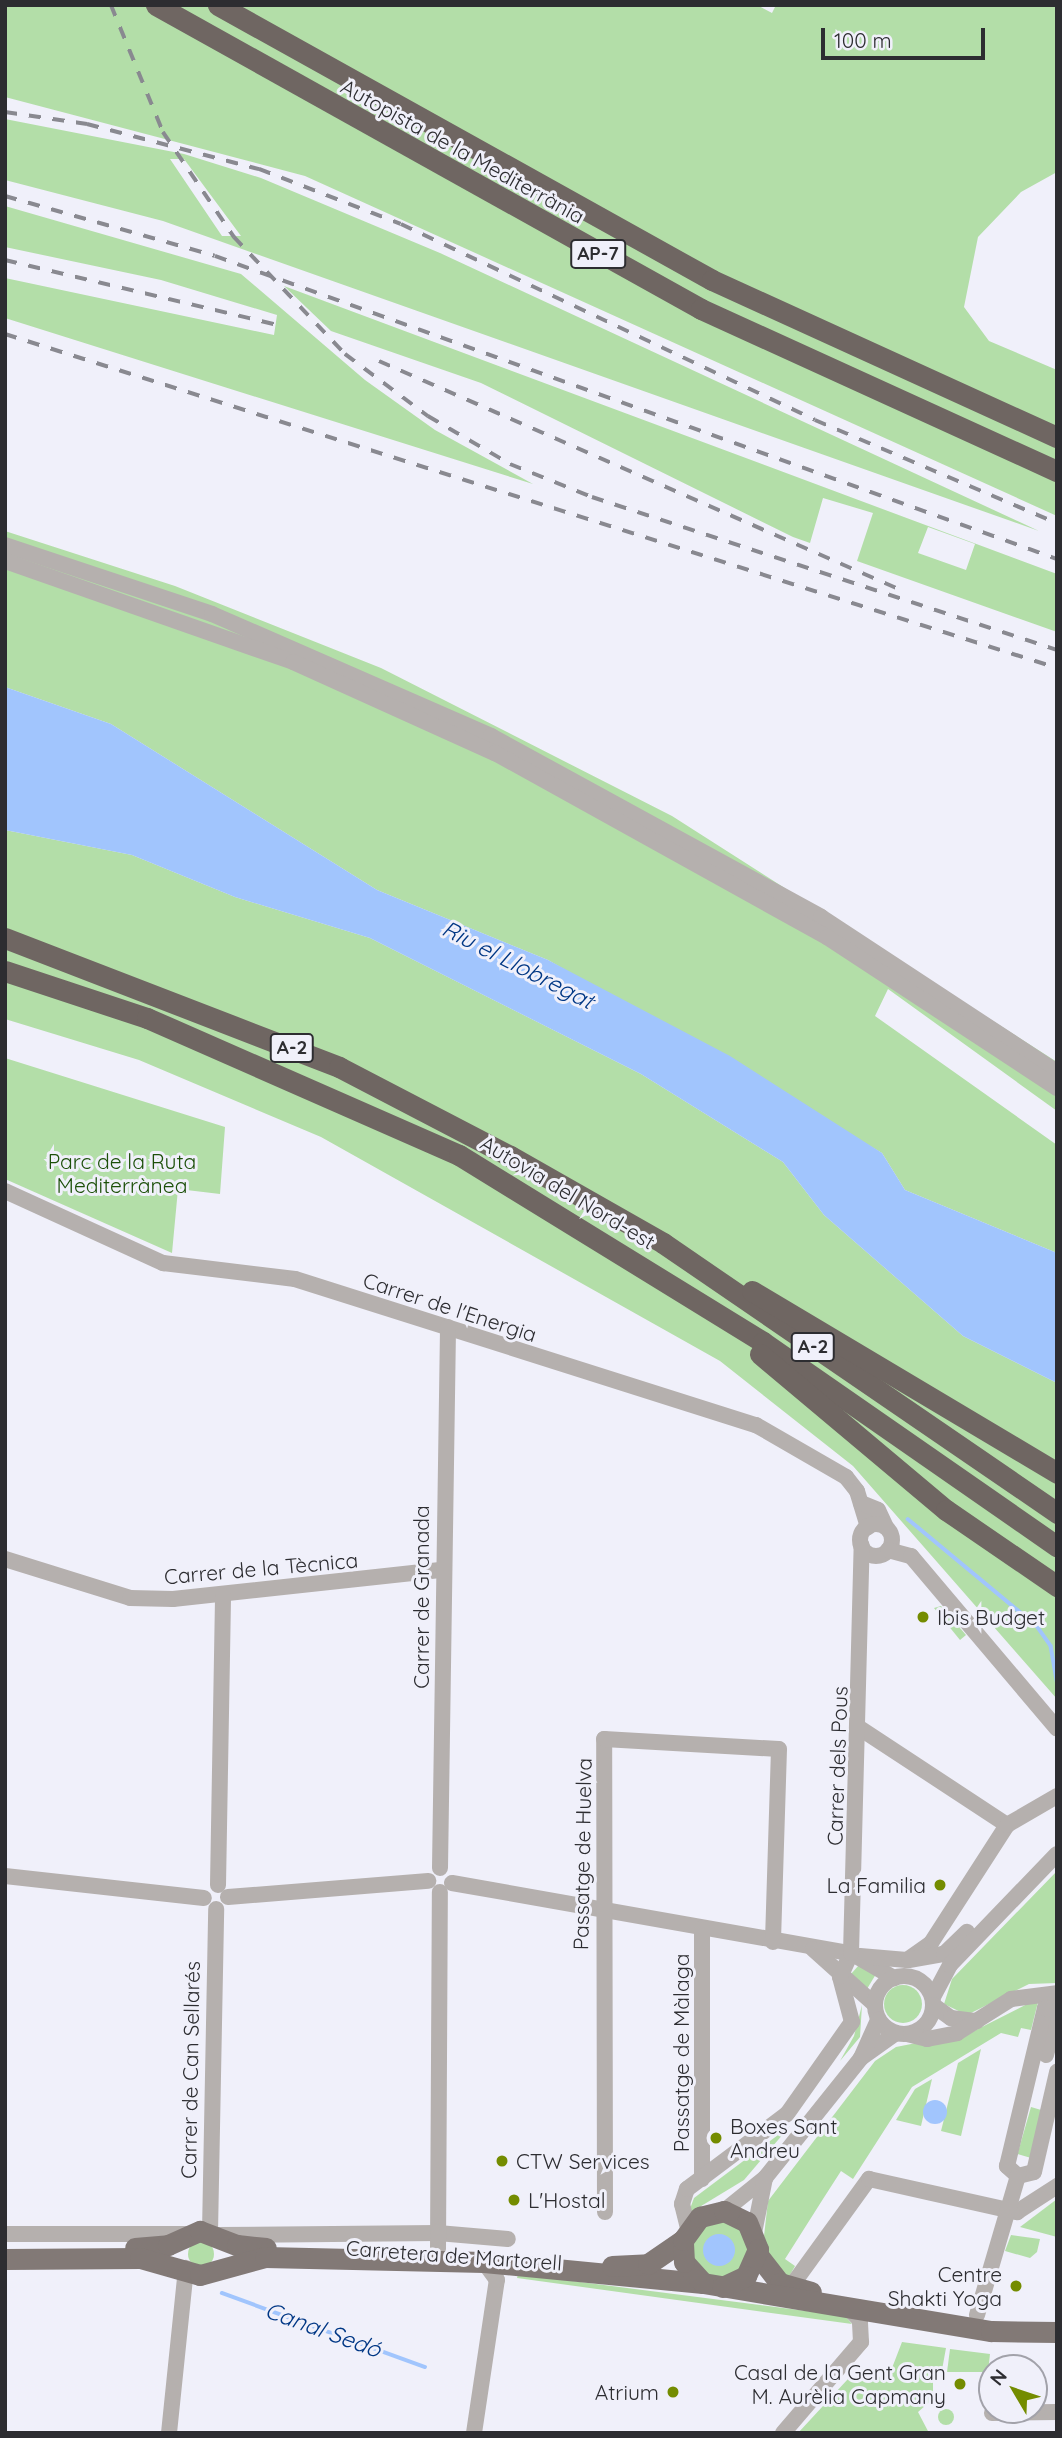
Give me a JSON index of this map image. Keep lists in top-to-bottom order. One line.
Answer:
{"streets":{"highway":["Autopista de la Mediterrània","AP-7","A-2","Autovia del Nord-est"],"main road":["Carretera de Martorell"],"street":["Carrer de l'Energia","Carrer de la Tècnica","Carrer de Granada","Carrer dels Pous","Passatge de Huelva","Passatge de Màlaga","Carrer de Can Sellarés"]},"crossings":[["Carrer de l'Energia","Carrer de Granada"],["Carrer de l'Energia","Carrer dels Pous"],["Carrer de la Tècnica","Carrer de Granada"],["Carrer de Can Sellarés","Carretera de Martorell"]],"water":["Riu el Llobregat","Canal Sedó"],"parks":["Parc de la Ruta Mediterrànea"],"places":["Ibis Budget","La Familia","Boxes Sant Andreu","CTW Services","L'Hostal","Centre Shakti Yoga","Casal de la Gent Gran M. Aurèlia Capmany","Atrium"],"scale_bar":"100 m","north":"top left"}
